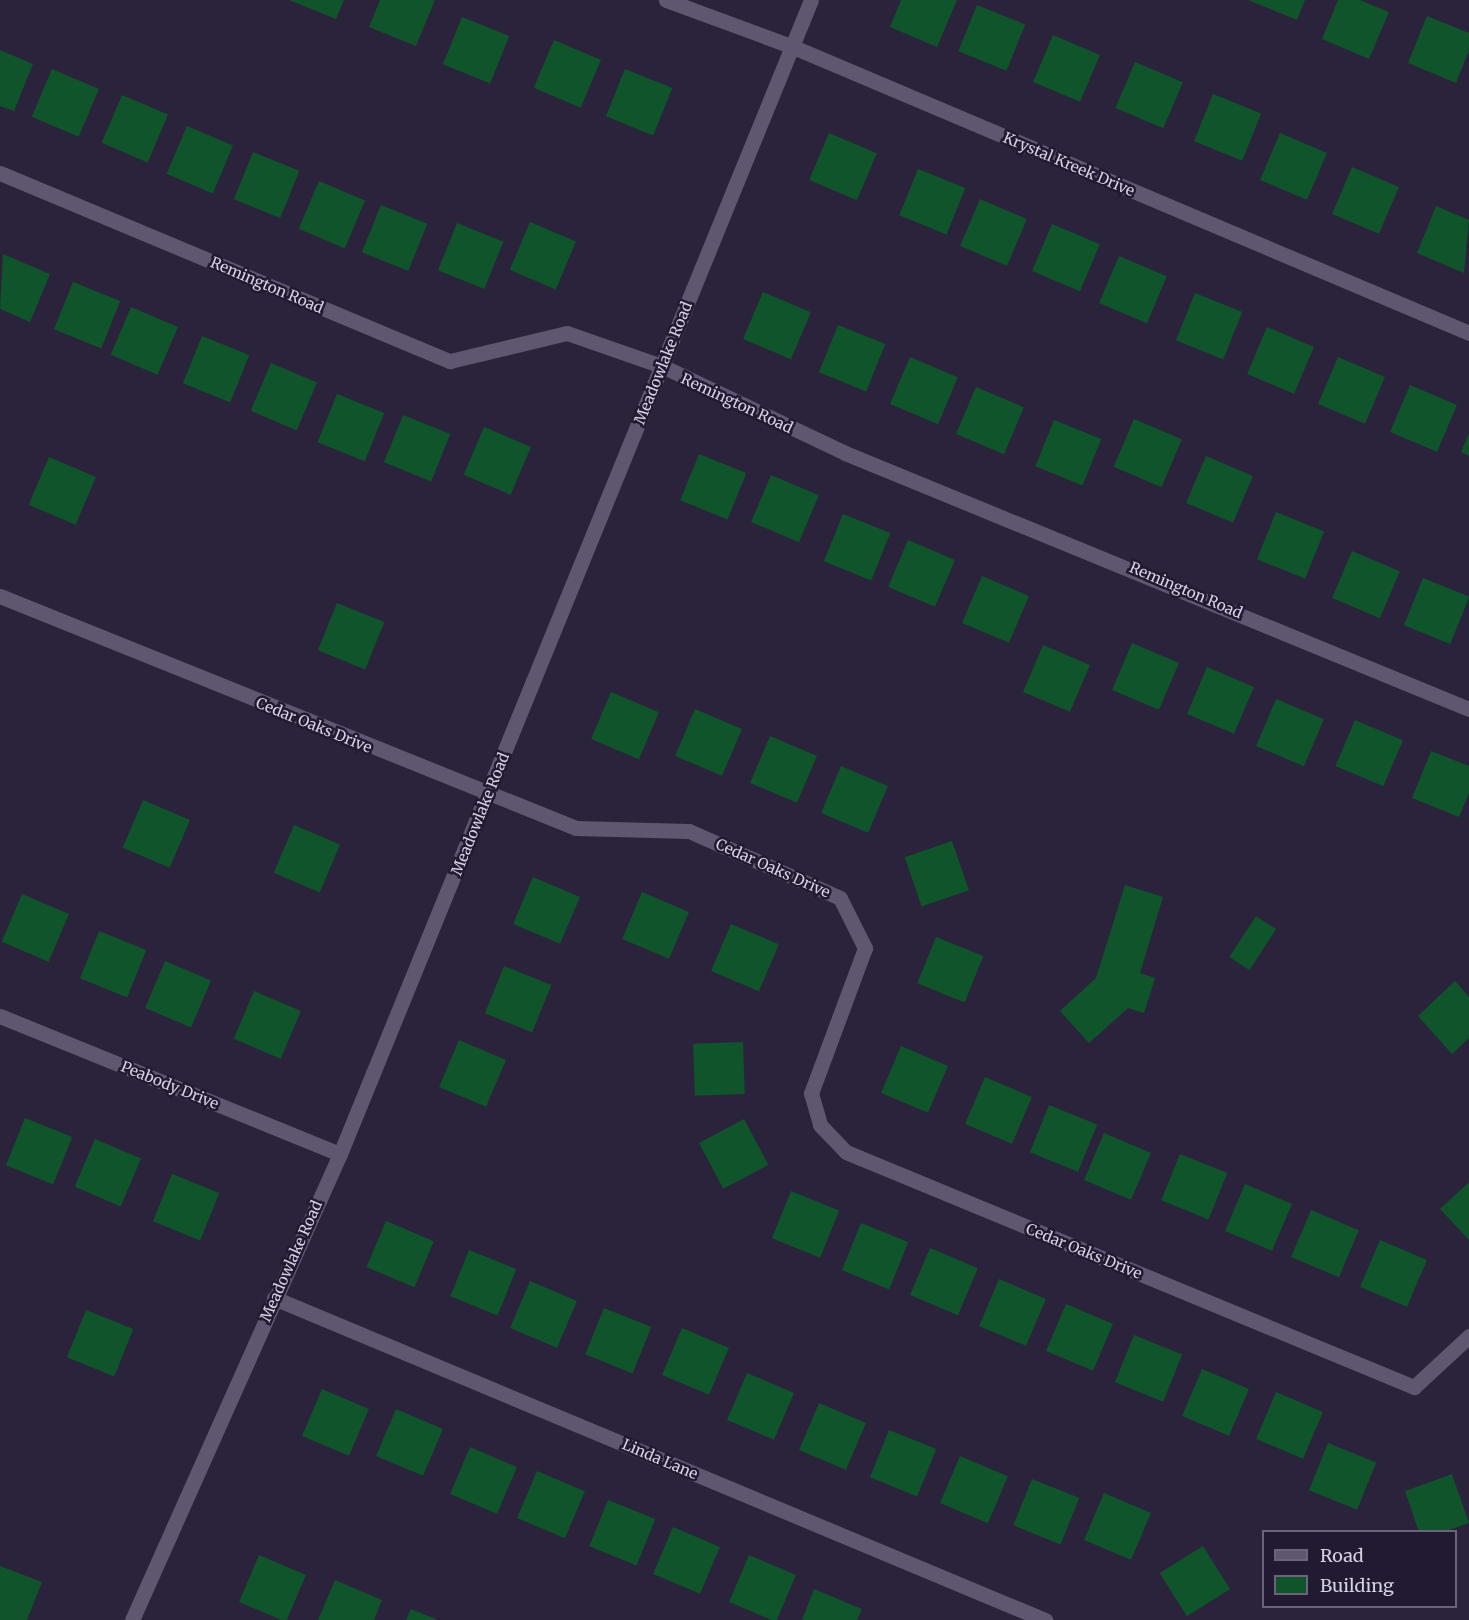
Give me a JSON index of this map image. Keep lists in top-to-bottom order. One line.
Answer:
{"streets":{"street":["Krystal Kreek Drive","Remington Road","Meadowlake Road","Cedar Oaks Drive","Peabody Drive","Linda Lane"]},"crossings":[["Krystal Kreek Drive","Meadowlake Road"],["Remington Road","Meadowlake Road"],["Meadowlake Road","Cedar Oaks Drive"],["Meadowlake Road","Peabody Drive"],["Meadowlake Road","Linda Lane"]],"legend":["Road","Building"]}
